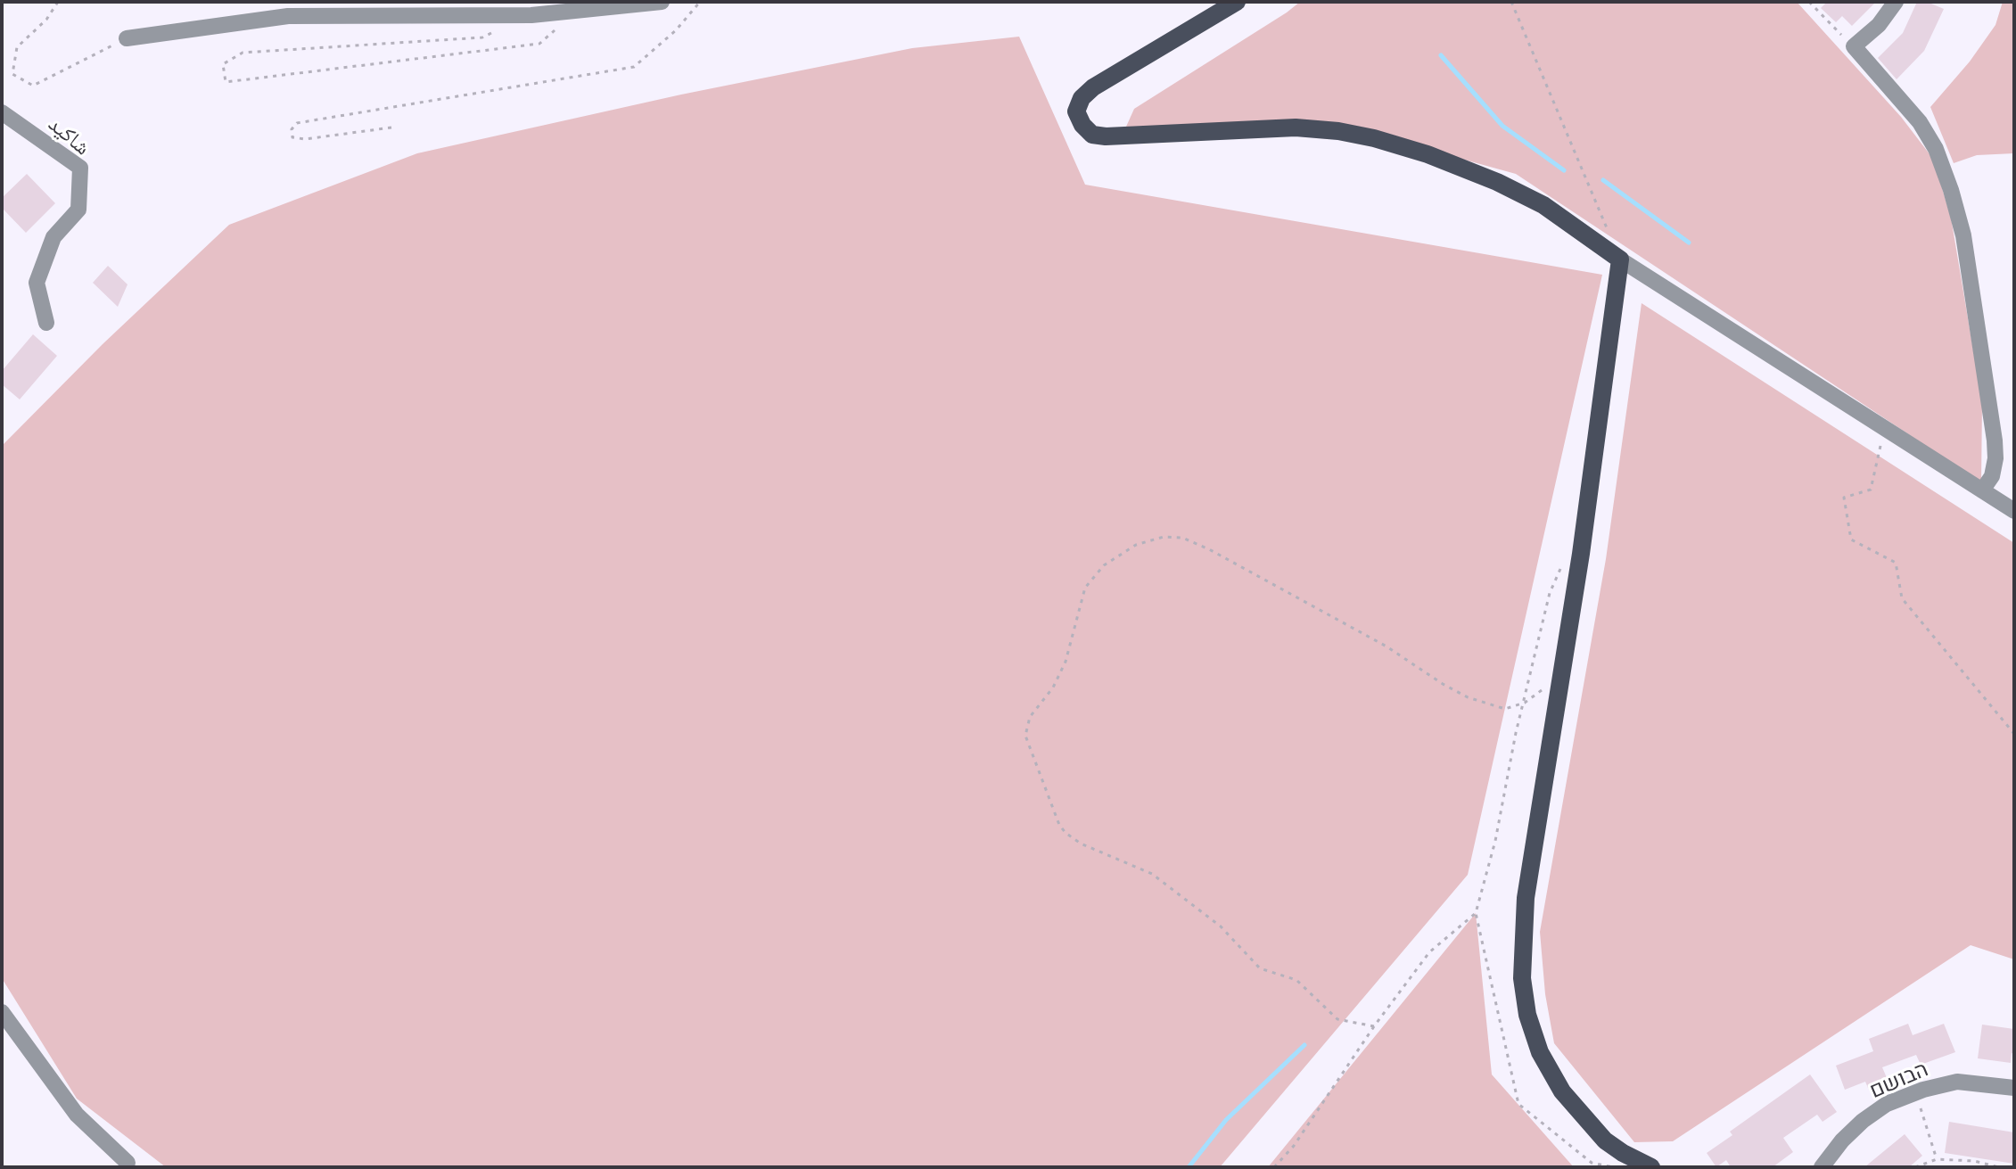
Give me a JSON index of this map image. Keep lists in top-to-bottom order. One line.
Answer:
{"streets":{"street":["شاكيد","הבושם"]}}
